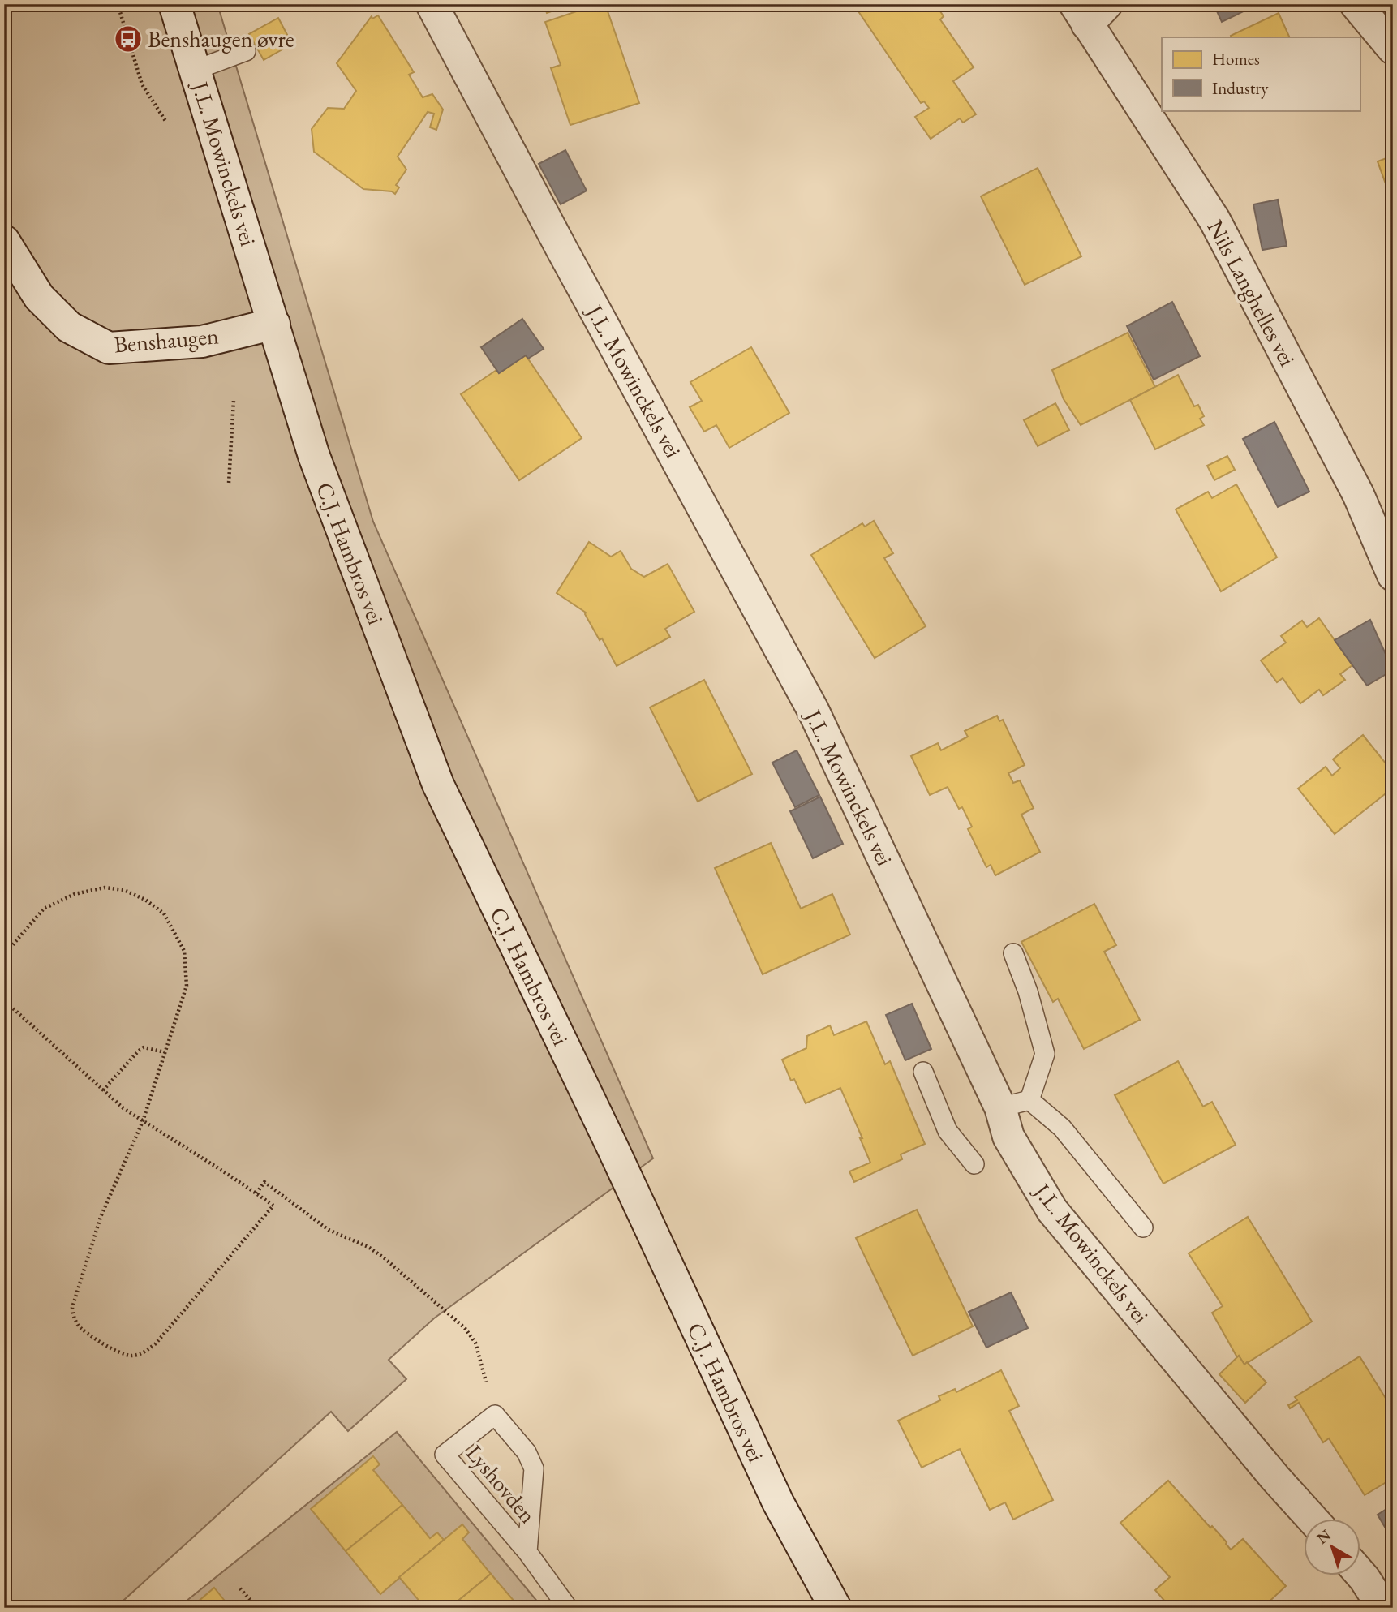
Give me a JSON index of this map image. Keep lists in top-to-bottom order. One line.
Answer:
{"streets":{"street":["J.L. Mowinckels vei","Nils Langhelles vei","Benshaugen","C.J. Hambros vei"],"lane":["Lyshovden"]},"crossings":[["J.L. Mowinckels vei","Benshaugen"],["J.L. Mowinckels vei","C.J. Hambros vei"],["Benshaugen","C.J. Hambros vei"]],"places":{"bus stop":["Benshaugen øvre"]},"legend":["Homes","Industry"],"north":"top left"}
